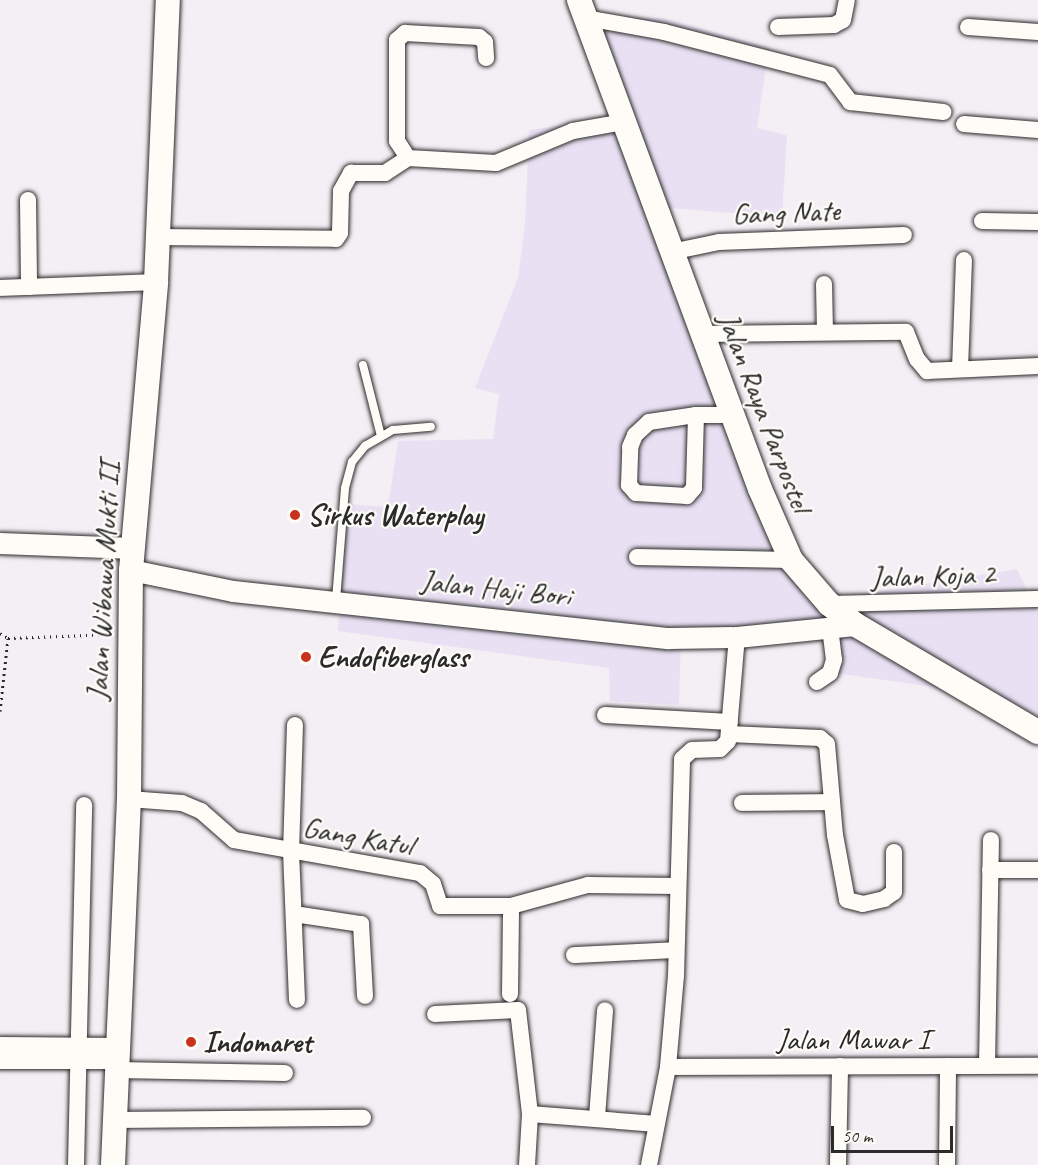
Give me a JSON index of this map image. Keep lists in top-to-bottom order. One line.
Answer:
{"streets":{"main road":["Jalan Raya Parpostel","Jalan Wibawa Mukti II"],"street":["Gang Nate","Jalan Koja 2","Jalan Haji Bori","Gang Katul","Jalan Mawar I"]},"crossings":[["Gang Nate","Jalan Raya Parpostel"],["Jalan Raya Parpostel","Jalan Koja 2"],["Jalan Raya Parpostel","Jalan Haji Bori"],["Jalan Koja 2","Jalan Haji Bori"],["Jalan Wibawa Mukti II","Jalan Haji Bori"],["Jalan Wibawa Mukti II","Gang Katul"]],"places":["Sirkus Waterplay","Endofiberglass","Indomaret"],"scale_bar":"50 m"}
